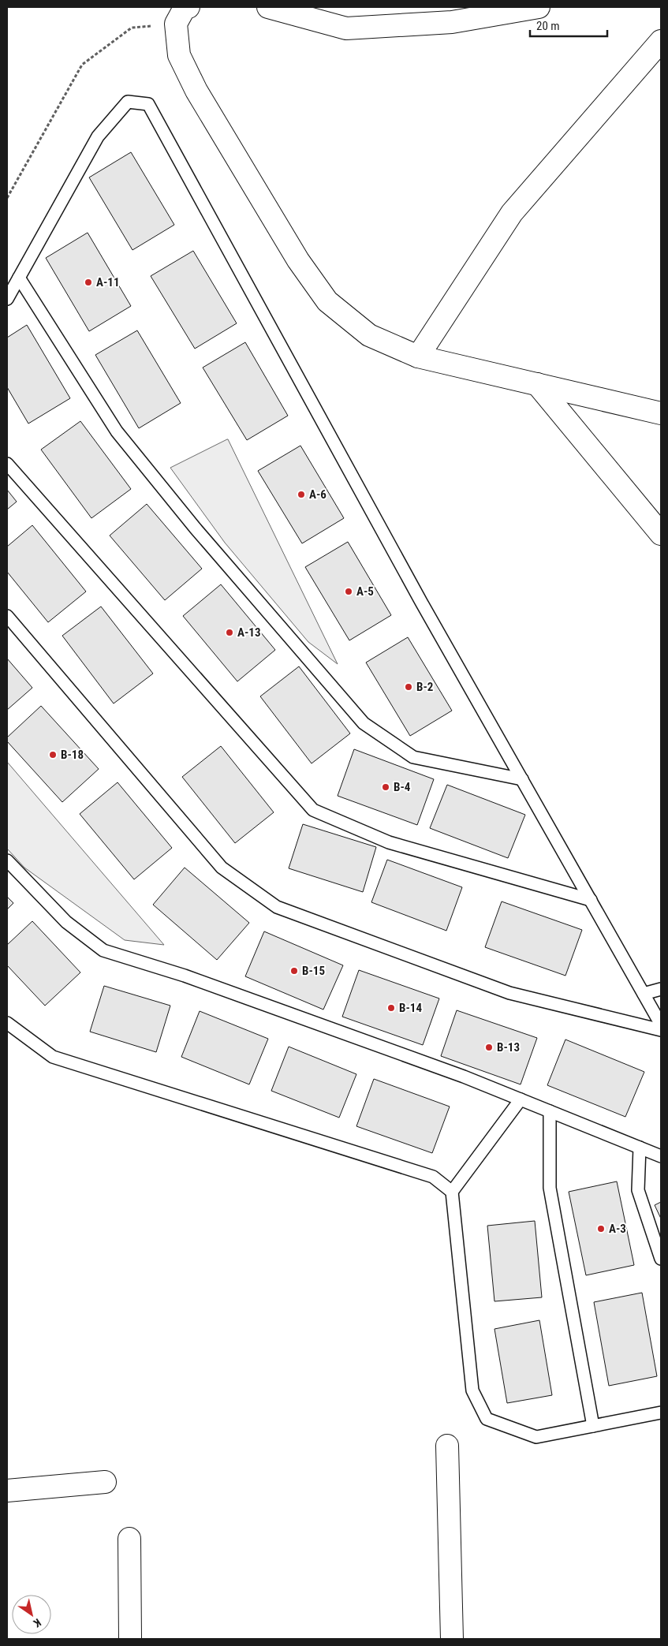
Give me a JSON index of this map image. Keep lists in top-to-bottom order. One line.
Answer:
{"places":["A-11","A-6","A-5","A-13","B-2","B-18","B-4","B-15","B-14","B-13","A-3"],"scale_bar":"20 m","north":"bottom right"}
